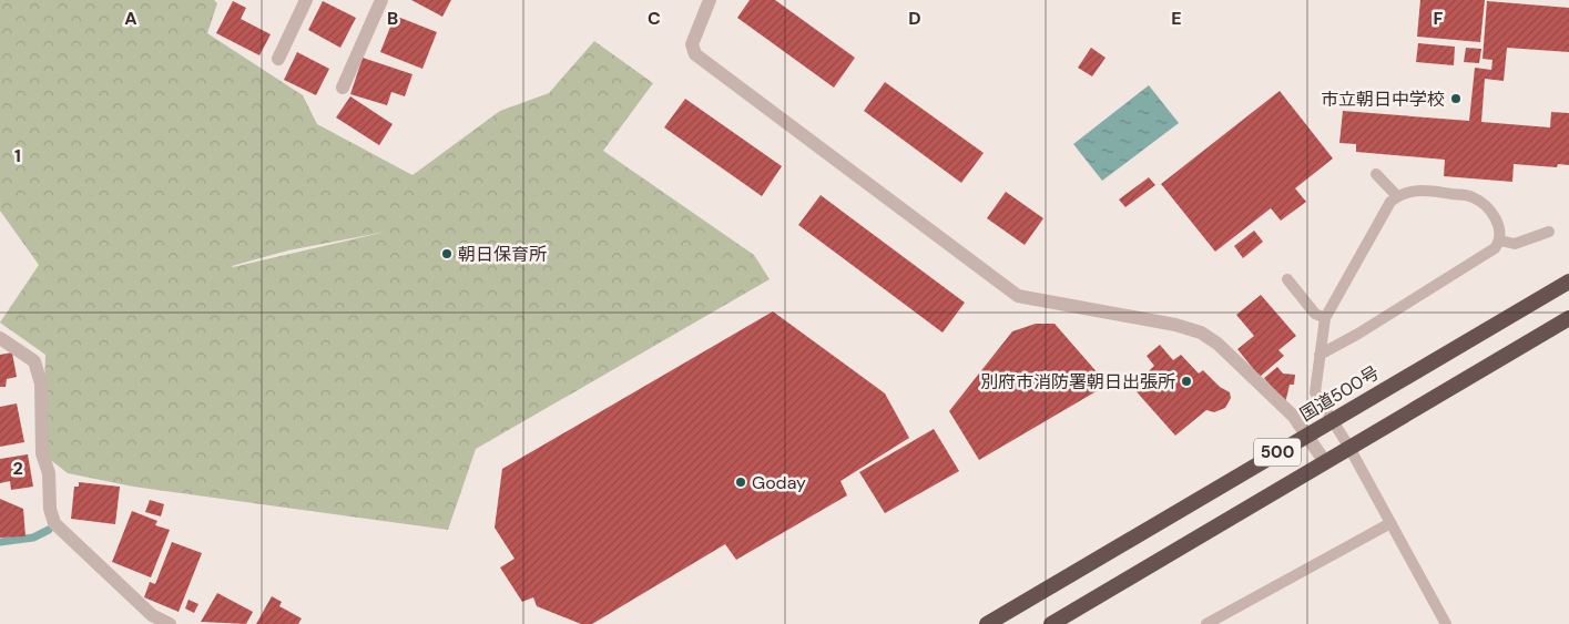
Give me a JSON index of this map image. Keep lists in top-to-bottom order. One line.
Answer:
{"streets":{"highway":["国道500号","500"]},"places":["市立朝日中学校","朝日保育所","別府市消防署朝日出張所","Goday"],"grid":{"columns":["A","B","C","D","E","F"],"rows":["1","2"]}}
